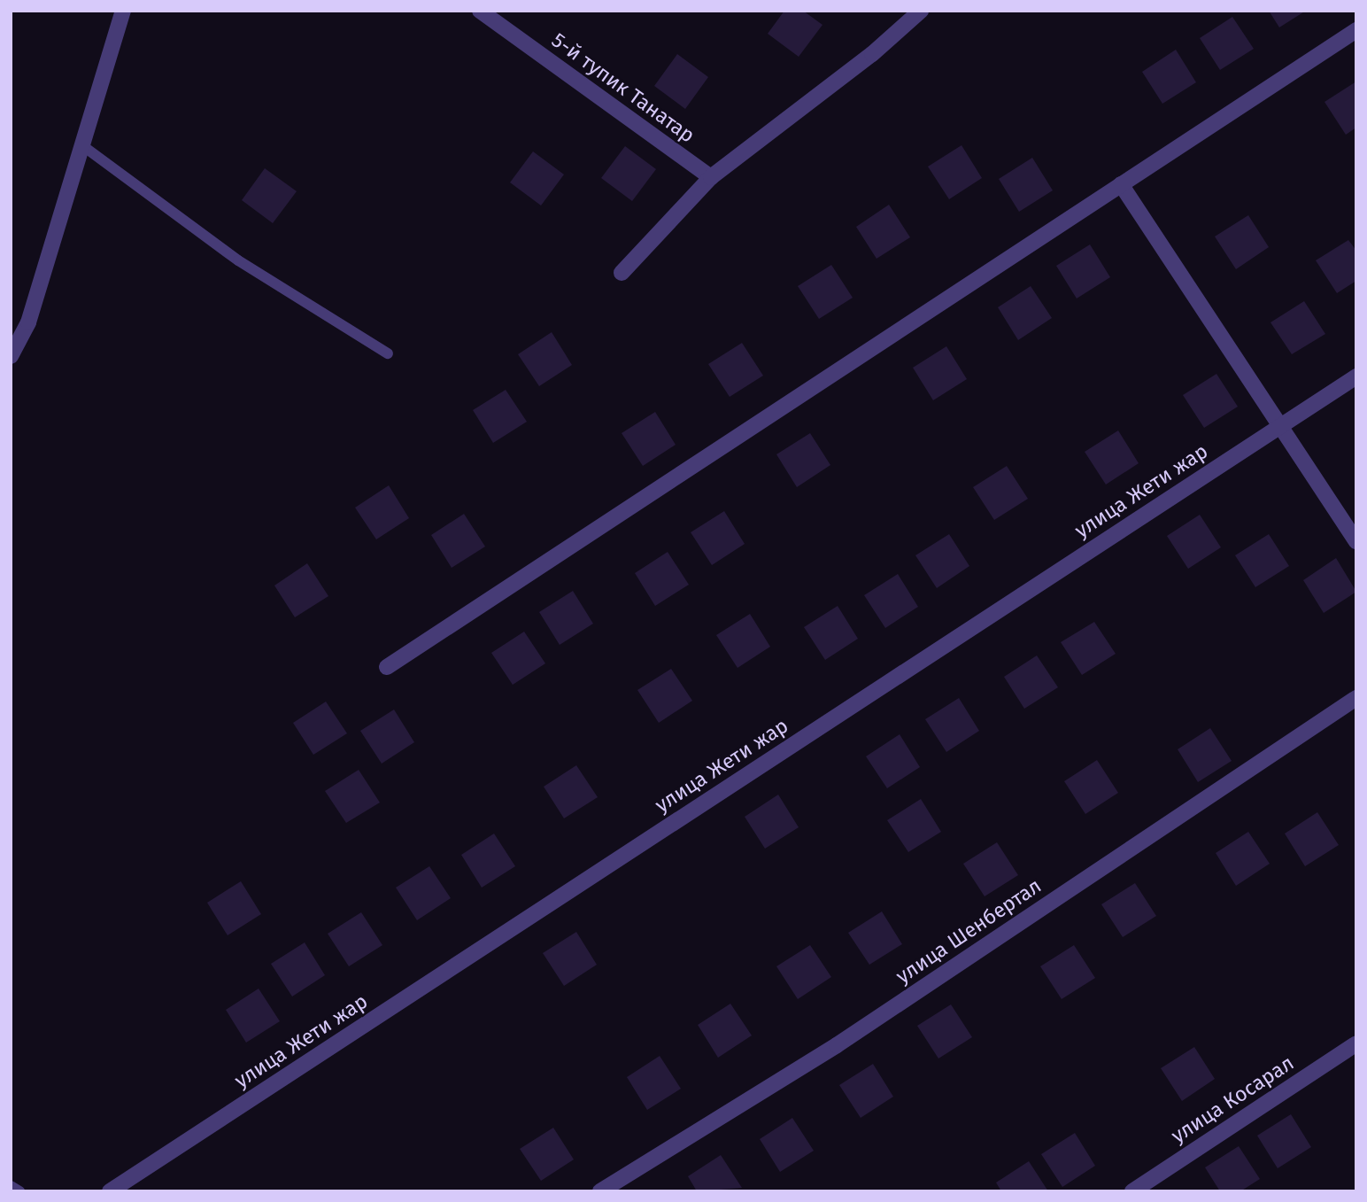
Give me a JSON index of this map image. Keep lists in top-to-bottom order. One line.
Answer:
{"streets":{"street":["5-й тупик Танатар","улица Жети жар","улица Шенбертал","улица Косарал"]}}
